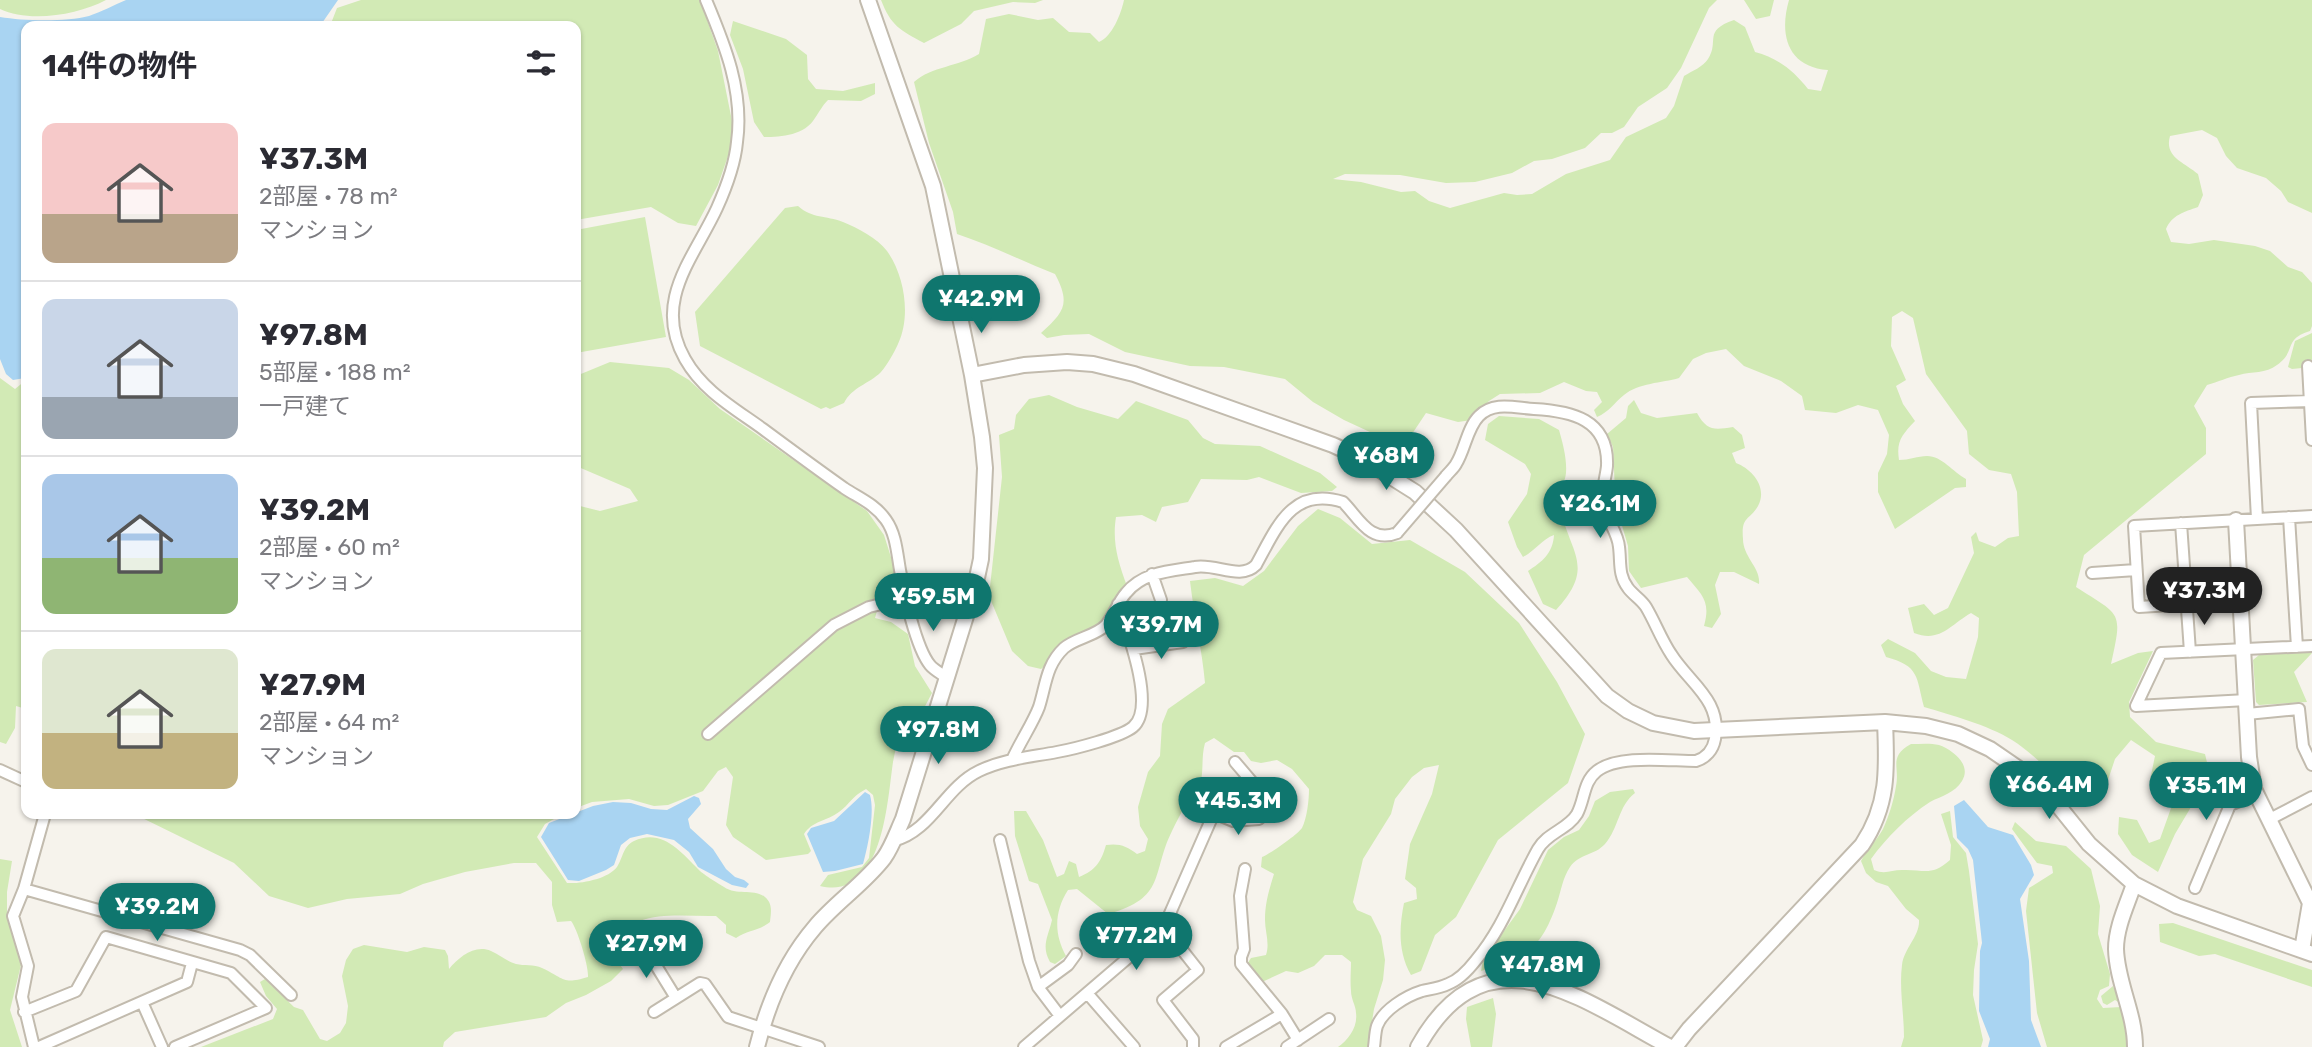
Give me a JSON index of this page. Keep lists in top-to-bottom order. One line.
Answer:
{"page":{"heading":"14件の物件","list":[{"name":"¥37.3M","note":"2部屋 · 78 m² · マンション"},{"name":"¥97.8M","note":"5部屋 · 188 m² · 一戸建て"},{"name":"¥39.2M","note":"2部屋 · 60 m² · マンション"},{"name":"¥27.9M","note":"2部屋 · 64 m² · マンション"}],"price":["¥42.9M","¥68M","¥26.1M","¥37.3M","¥59.5M","¥39.7M","¥97.8M","¥66.4M","¥35.1M","¥45.3M","¥39.2M","¥77.2M","¥27.9M","¥47.8M"]}}
